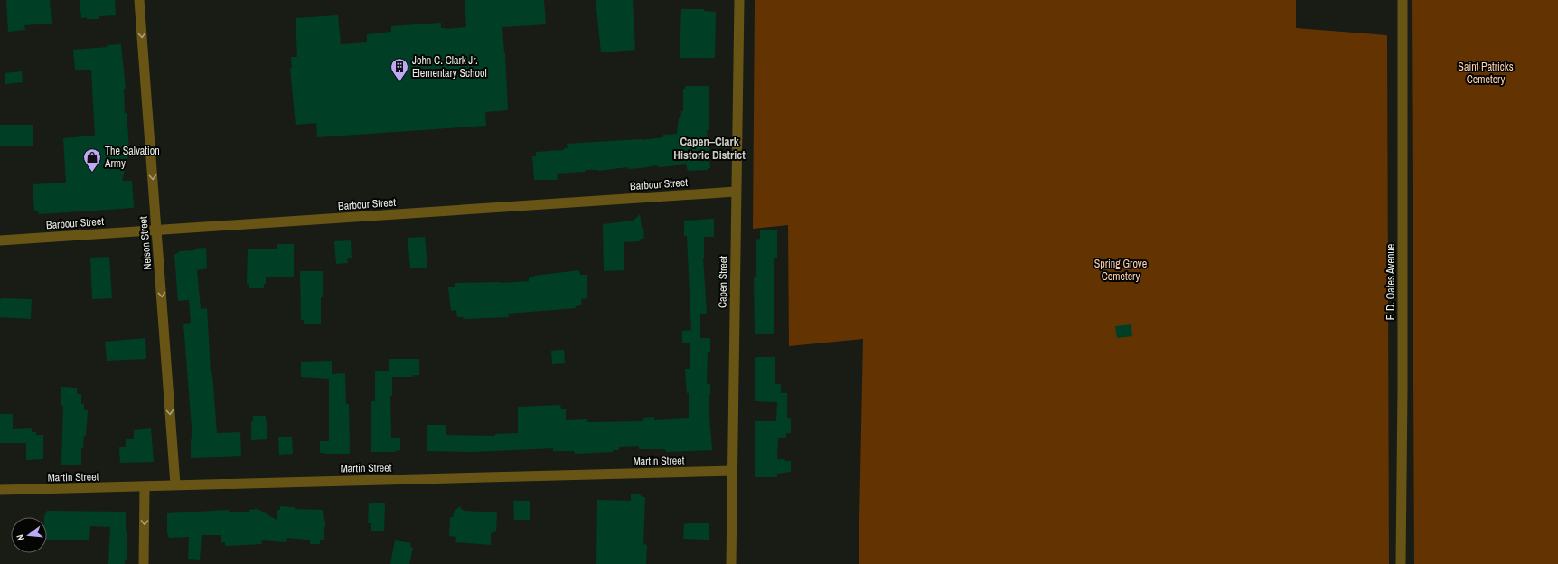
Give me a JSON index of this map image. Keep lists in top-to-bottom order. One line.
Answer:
{"streets":{"street":["Barbour Street","Nelson Street","Capen Street","F. D. Oates Avenue","Martin Street"]},"crossings":[["Barbour Street","Nelson Street"],["Barbour Street","Capen Street"],["Nelson Street","Martin Street"],["Capen Street","Martin Street"]],"one_way":["Nelson Street"],"districts":["Capen–Clark Historic District"],"parks":["Saint Patricks Cemetery","Spring Grove Cemetery"],"places":{"building":["John C. Clark Jr. Elementary School"],"shop":["The Salvation Army"]},"north":"left"}
